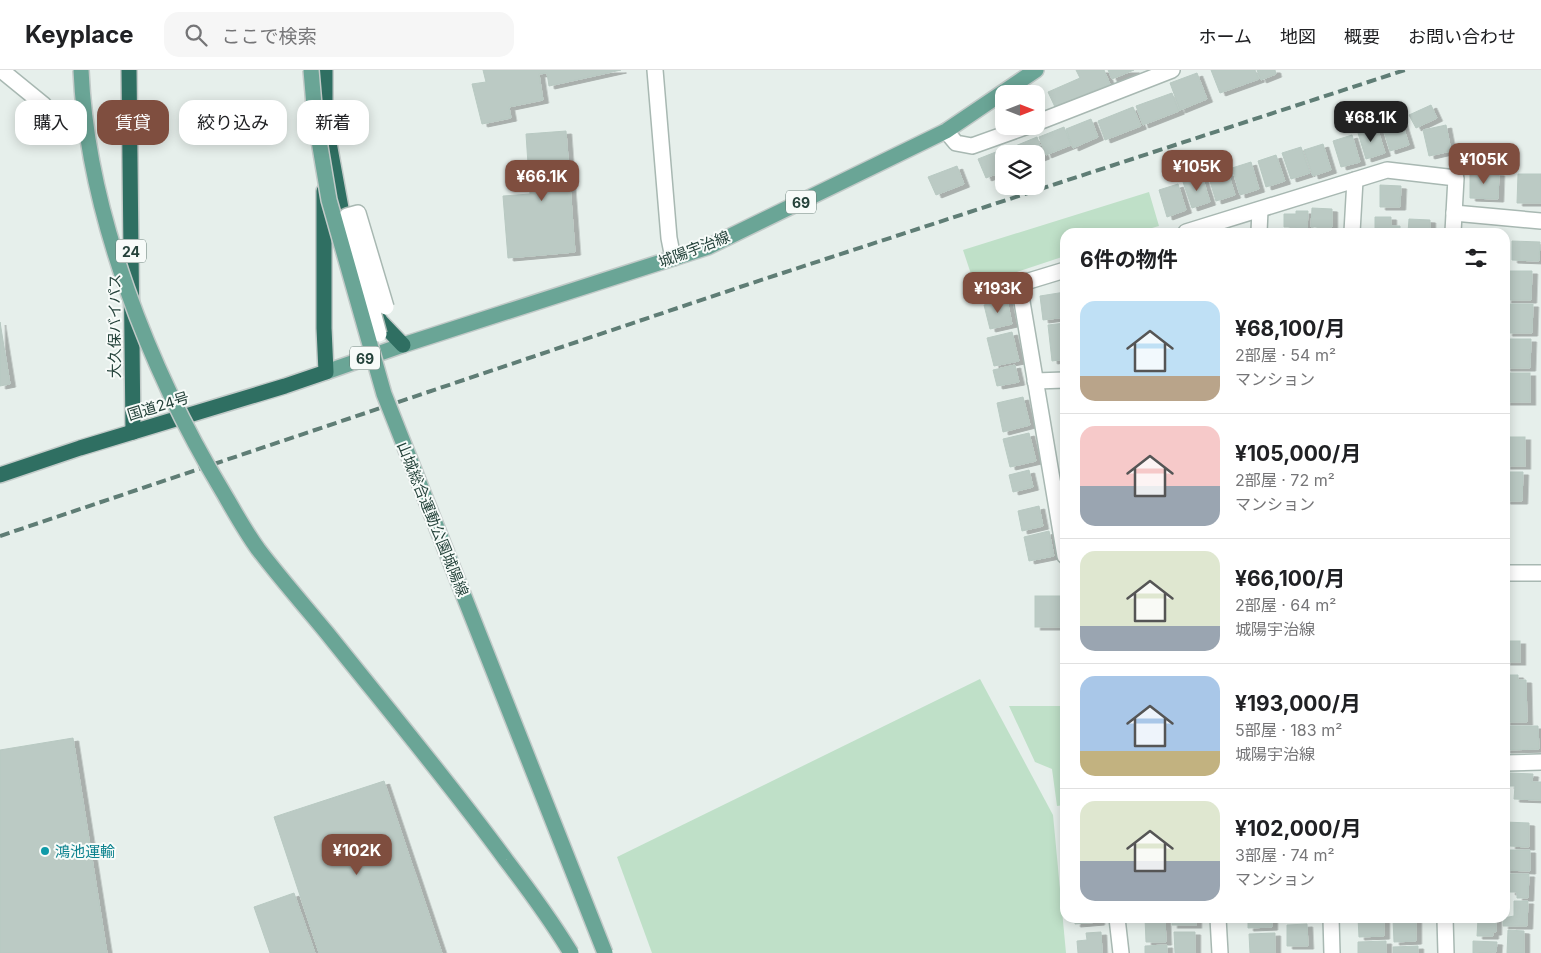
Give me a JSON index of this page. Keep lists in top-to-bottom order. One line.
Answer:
{"streets":{"highway":["24","大久保バイパス","国道24号"],"main road":["69","城陽宇治線","山城総合運動公園城陽線"]},"crossings":[["城陽宇治線","国道24号"],["大久保バイパス","国道24号"]],"places":["鴻池運輸"],"north":"right","page":{"header":"Keyplace","search":"ここで検索","nav":["ホーム","地図","概要","お問い合わせ"],"chip":["購入","賃貸","絞り込み","新着"],"price":["¥68.1K","¥105K","¥105K","¥66.1K","¥193K","¥102K"],"heading":"6件の物件","list":[{"name":"¥68,100/月","note":"2部屋 · 54 m² · マンション"},{"name":"¥105,000/月","note":"2部屋 · 72 m² · マンション"},{"name":"¥66,100/月","note":"2部屋 · 64 m² · 城陽宇治線"},{"name":"¥193,000/月","note":"5部屋 · 183 m² · 城陽宇治線"},{"name":"¥102,000/月","note":"3部屋 · 74 m² · マンション"}]}}
